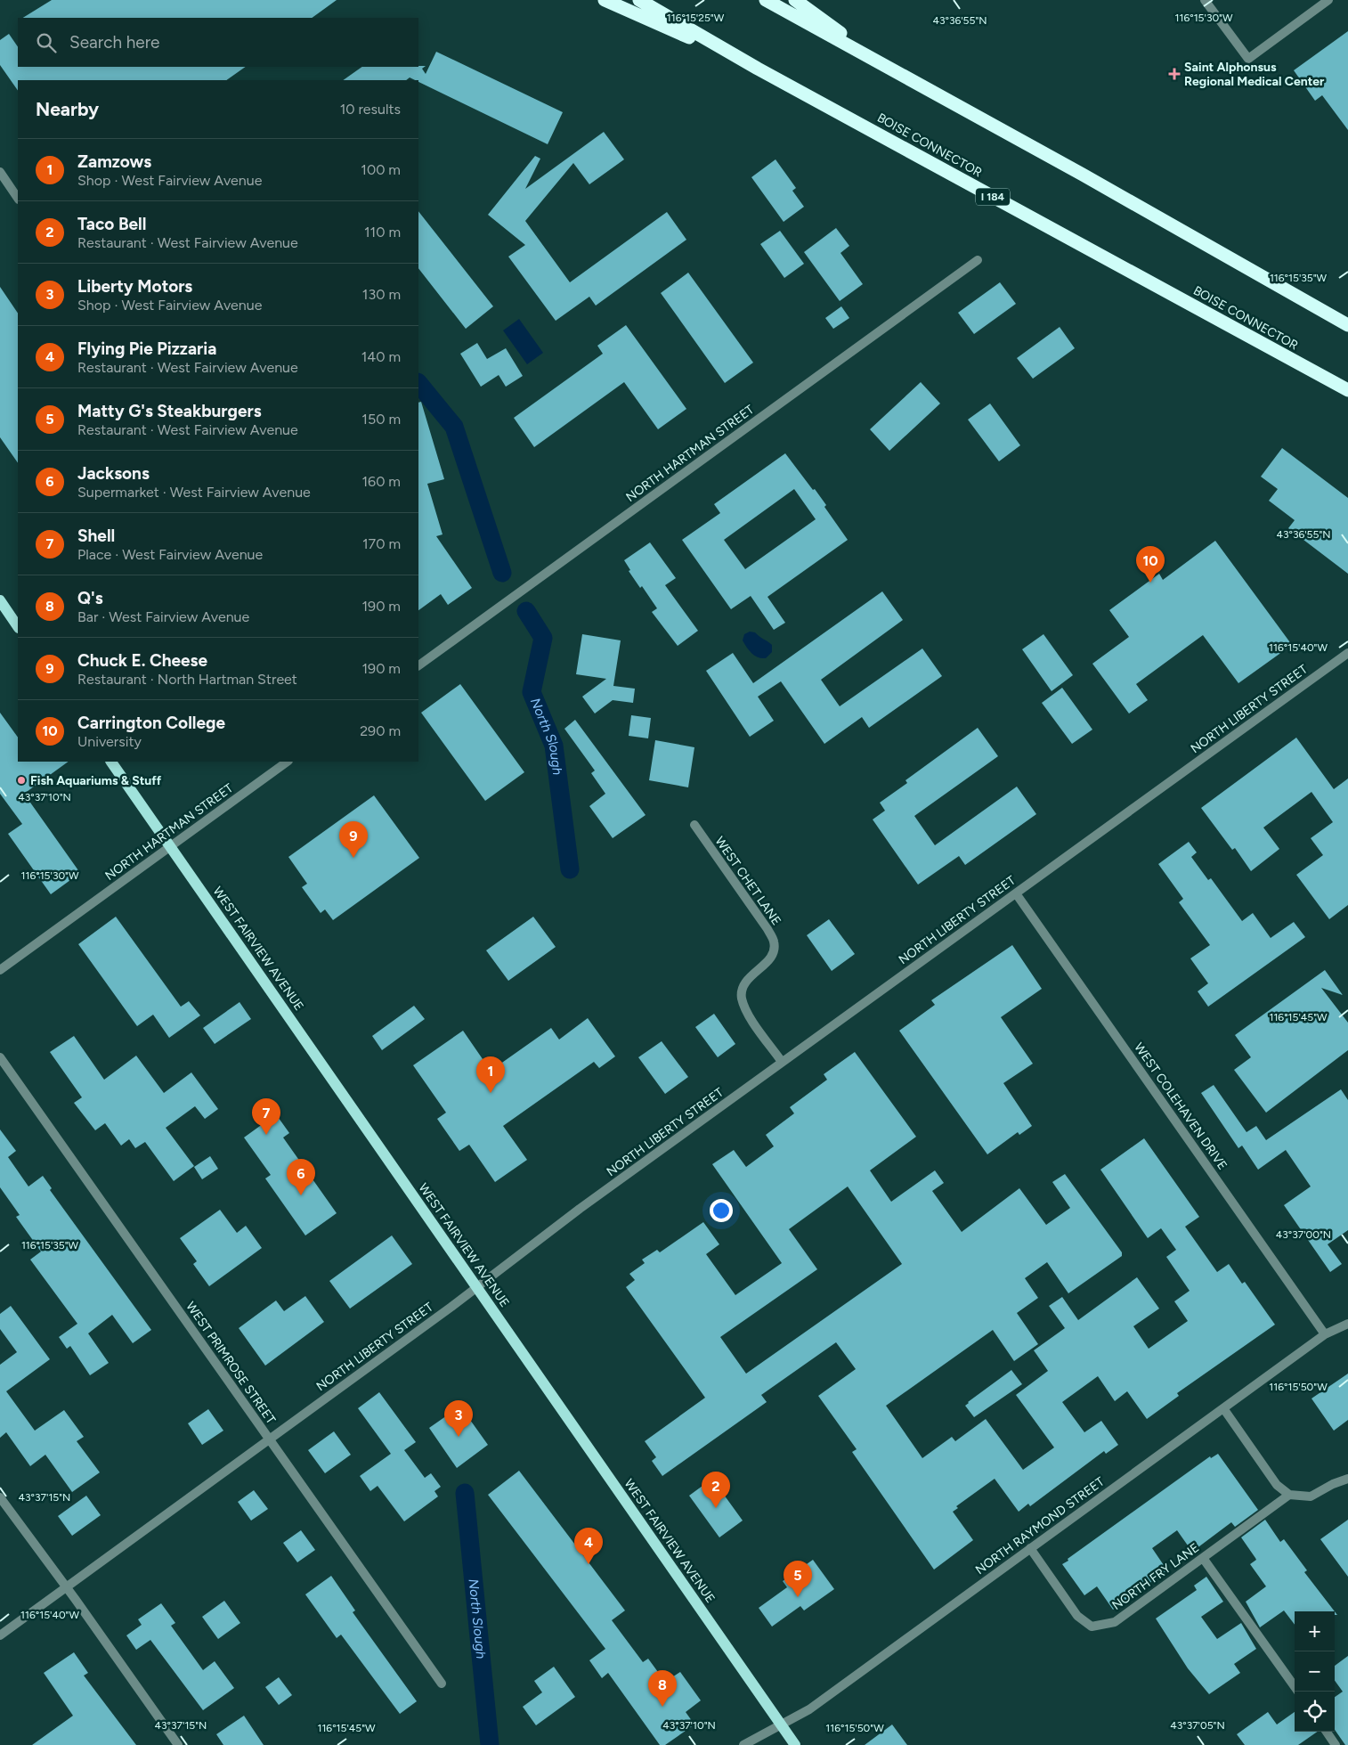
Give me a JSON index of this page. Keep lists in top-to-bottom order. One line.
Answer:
{"streets":{"highway":["BOISE CONNECTOR","I 184"],"main road":["WEST FAIRVIEW AVENUE"],"street":["NORTH HARTMAN STREET","NORTH LIBERTY STREET","WEST CHET LANE","WEST COLEHAVEN DRIVE","WEST PRIMROSE STREET","NORTH RAYMOND STREET","NORTH FRY LANE"]},"crossings":[["NORTH HARTMAN STREET","WEST FAIRVIEW AVENUE"],["NORTH LIBERTY STREET","WEST CHET LANE"],["NORTH LIBERTY STREET","WEST FAIRVIEW AVENUE"],["NORTH LIBERTY STREET","WEST COLEHAVEN DRIVE"],["NORTH LIBERTY STREET","WEST PRIMROSE STREET"],["WEST FAIRVIEW AVENUE","NORTH RAYMOND STREET"],["WEST COLEHAVEN DRIVE","NORTH RAYMOND STREET"],["NORTH RAYMOND STREET","NORTH FRY LANE"]],"water":["North Slough"],"places":{"health":["Saint Alphonsus Regional Medical Center"],"other":["Fish Aquariums & Stuff"]},"page":{"search":"Search here","heading":["Nearby","10 results"],"list":[{"mark":"1","name":"Zamzows","note":"Shop · West Fairview Avenue","value":"100 m"},{"mark":"2","name":"Taco Bell","note":"Restaurant · West Fairview Avenue","value":"110 m"},{"mark":"3","name":"Liberty Motors","note":"Shop · West Fairview Avenue","value":"130 m"},{"mark":"4","name":"Flying Pie Pizzaria","note":"Restaurant · West Fairview Avenue","value":"140 m"},{"mark":"5","name":"Matty G's Steakburgers","note":"Restaurant · West Fairview Avenue","value":"150 m"},{"mark":"6","name":"Jacksons","note":"Supermarket · West Fairview Avenue","value":"160 m"},{"mark":"7","name":"Shell","note":"Place · West Fairview Avenue","value":"170 m"},{"mark":"8","name":"Q's","note":"Bar · West Fairview Avenue","value":"190 m"},{"mark":"9","name":"Chuck E. Cheese","note":"Restaurant · North Hartman Street","value":"190 m"},{"mark":"10","name":"Carrington College","note":"University","value":"290 m"}],"pins":["10","9","1","7","6","3","2","4","5","8"],"map_buttons":["+","−"]},"coordinates":["116°15'30\"W","116°15'25\"W","43°36'55\"N","116°15'35\"W","116°15'40\"W","43°37'10\"N","116°15'45\"W","43°37'00\"N","116°15'50\"W","43°37'15\"N","43°37'05\"N"]}
